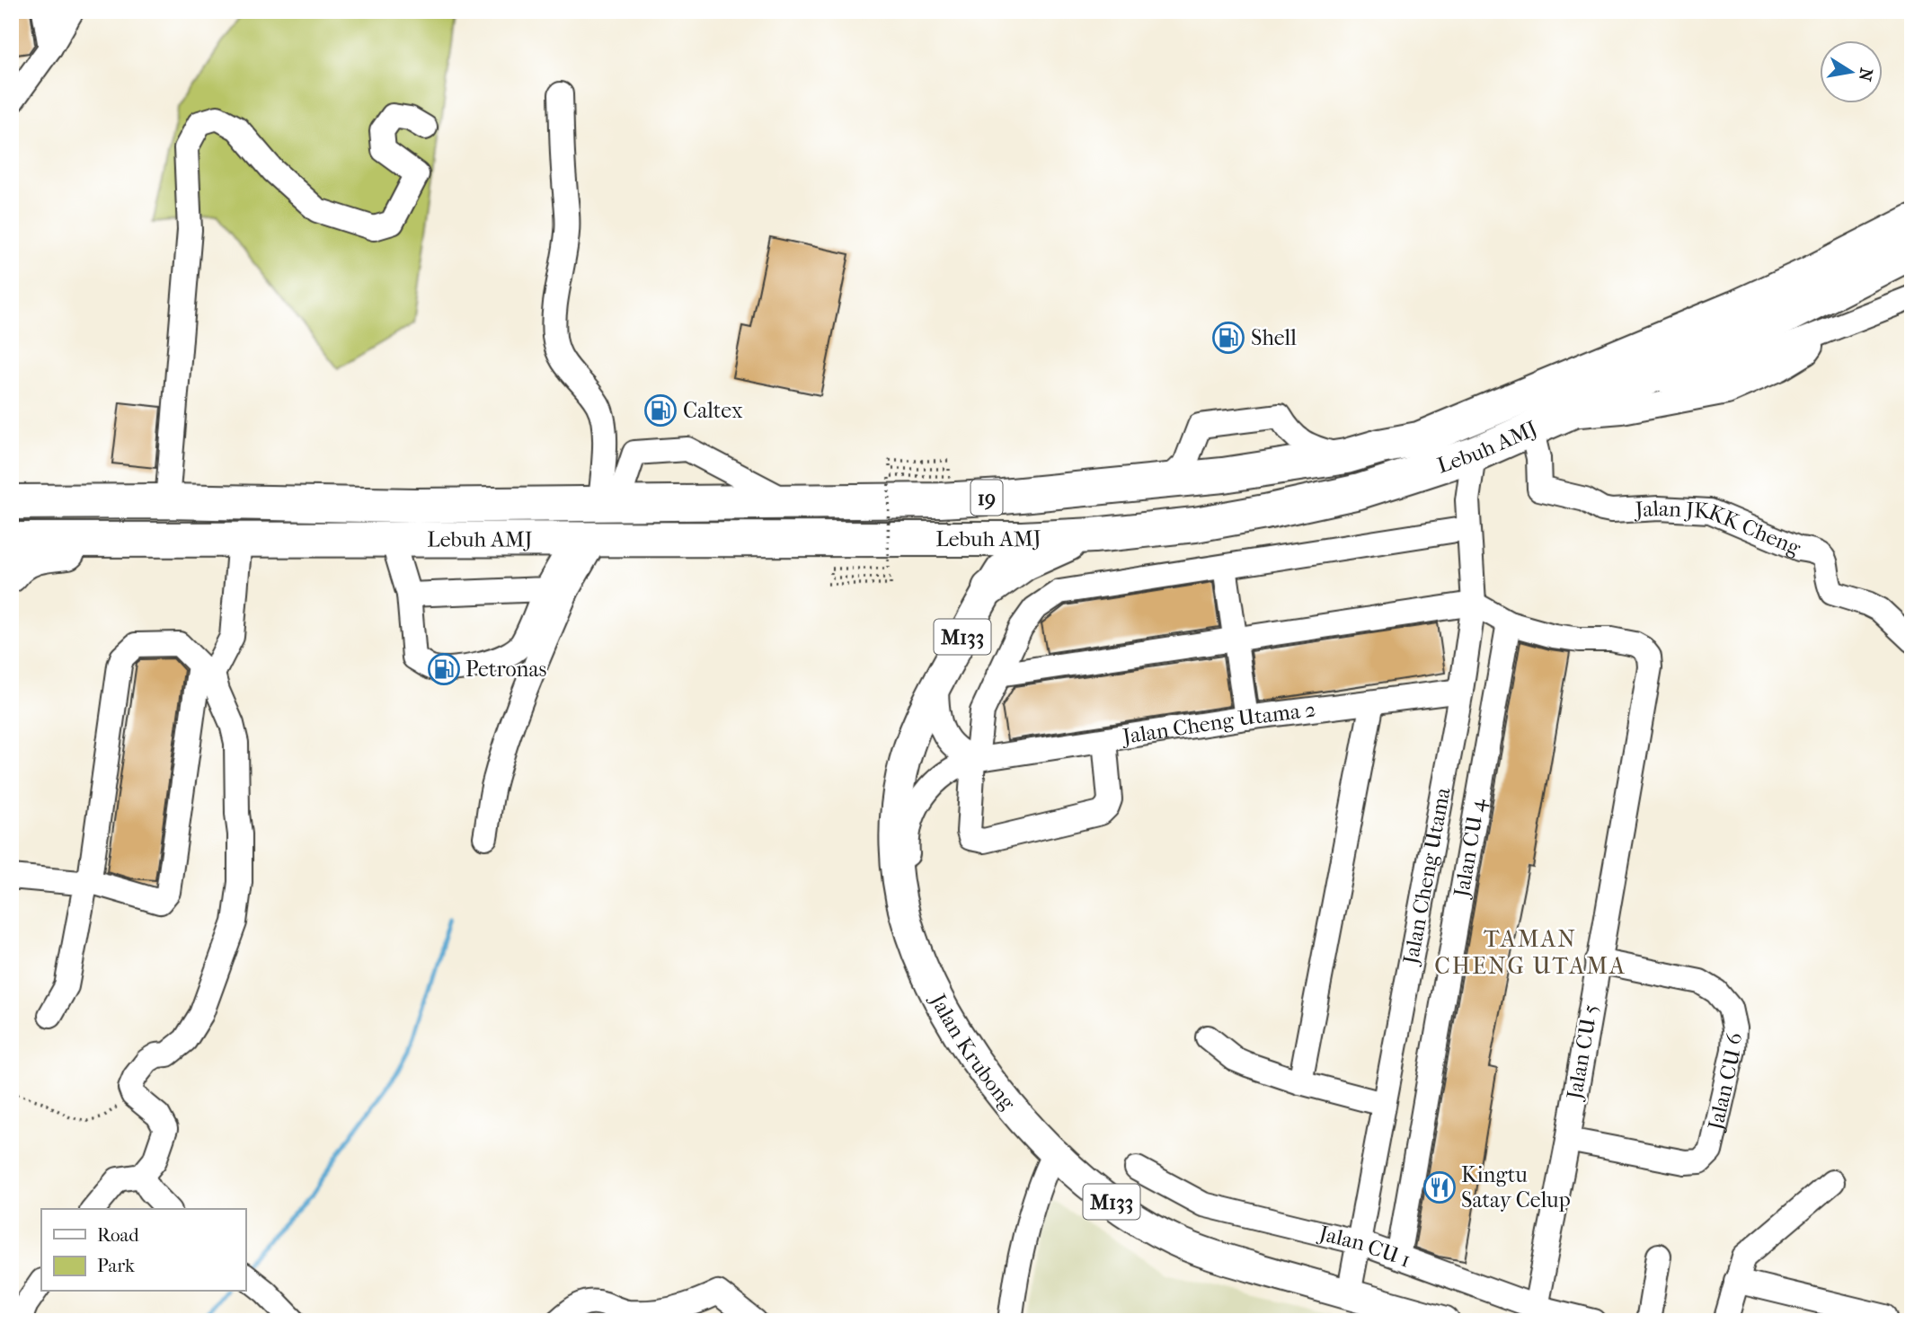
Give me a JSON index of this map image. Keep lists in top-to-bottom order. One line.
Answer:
{"streets":{"highway":["Lebuh AMJ","19"],"main road":["M133","Jalan Krubong"],"street":["Jalan JKKK Cheng","Jalan Cheng Utama 2","Jalan CU 4","Jalan Cheng Utama","Jalan CU 5","Jalan CU 6","Jalan CU 1"]},"crossings":[["Lebuh AMJ","Jalan JKKK Cheng"],["Lebuh AMJ","Jalan Cheng Utama"],["Lebuh AMJ","Jalan Krubong"],["Jalan Cheng Utama 2","Jalan Cheng Utama"],["Jalan Cheng Utama 2","Jalan Krubong"],["Jalan CU 4","Jalan CU 5"],["Jalan CU 4","Jalan CU 1"],["Jalan Cheng Utama","Jalan Krubong"],["Jalan Cheng Utama","Jalan CU 1"],["Jalan CU 5","Jalan CU 6"],["Jalan CU 5","Jalan CU 1"]],"districts":["TAMAN CHENG UTAMA"],"places":{"fuel station":["Shell","Caltex","Petronas"],"restaurant":["Kingtu Satay Celup"]},"legend":["Road","Park"],"north":"right"}
